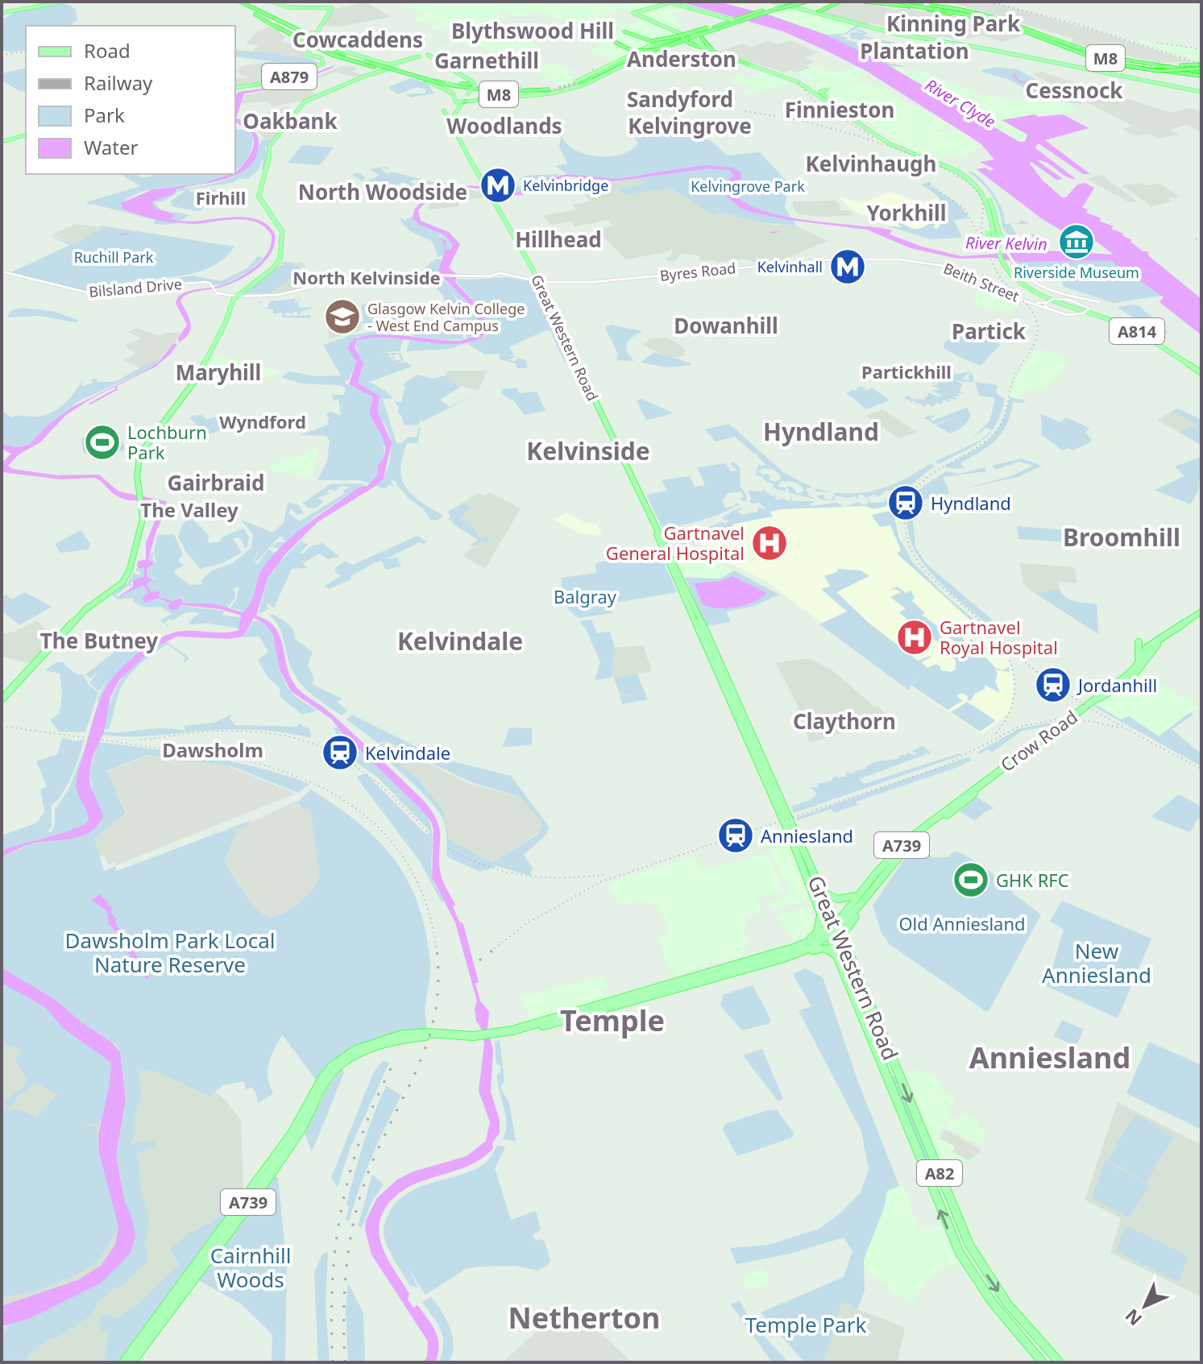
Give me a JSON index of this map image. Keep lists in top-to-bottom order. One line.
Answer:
{"streets":{"highway":["M8"],"main road":["A879","Byres Road","Beith Street","Bilsland Drive","A814","Great Western Road","Crow Road","A739","A82"]},"crossings":[["M8","A879"],["Byres Road","Beith Street"],["Byres Road","Bilsland Drive"],["Byres Road","Great Western Road"],["Bilsland Drive","Great Western Road"],["Great Western Road","Crow Road"],["Great Western Road","A739"],["Crow Road","A739"]],"districts":["Kinning Park","Blythswood Hill","Cowcaddens","Plantation","Anderston","Garnethill","Cessnock","Sandyford","Finnieston","Oakbank","Woodlands","Kelvingrove","Kelvinhaugh","North Woodside","Firhill","Yorkhill","Hillhead","North Kelvinside","Dowanhill","Partick","Partickhill","Maryhill","Wyndford","Hyndland","Kelvinside","Gairbraid","The Valley","Broomhill","The Butney","Kelvindale","Claythorn","Dawsholm","Temple","Anniesland","Netherton"],"water":["River Clyde","River Kelvin"],"parks":["Kelvingrove Park","Ruchill Park","Balgray","Old Anniesland","Dawsholm Park Local Nature Reserve","New Anniesland","Cairnhill Woods","Temple Park"],"places":{"metro station":["Kelvinbridge","Kelvinhall"],"museum":["Riverside Museum"],"school or university":["Glasgow Kelvin College - West End Campus"],"sports":["Lochburn Park","GHK RFC"],"station":["Hyndland","Jordanhill","Kelvindale","Anniesland"],"hospital":["Gartnavel General Hospital","Gartnavel Royal Hospital"]},"legend":["Road","Railway","Park","Water"],"north":"bottom left"}
